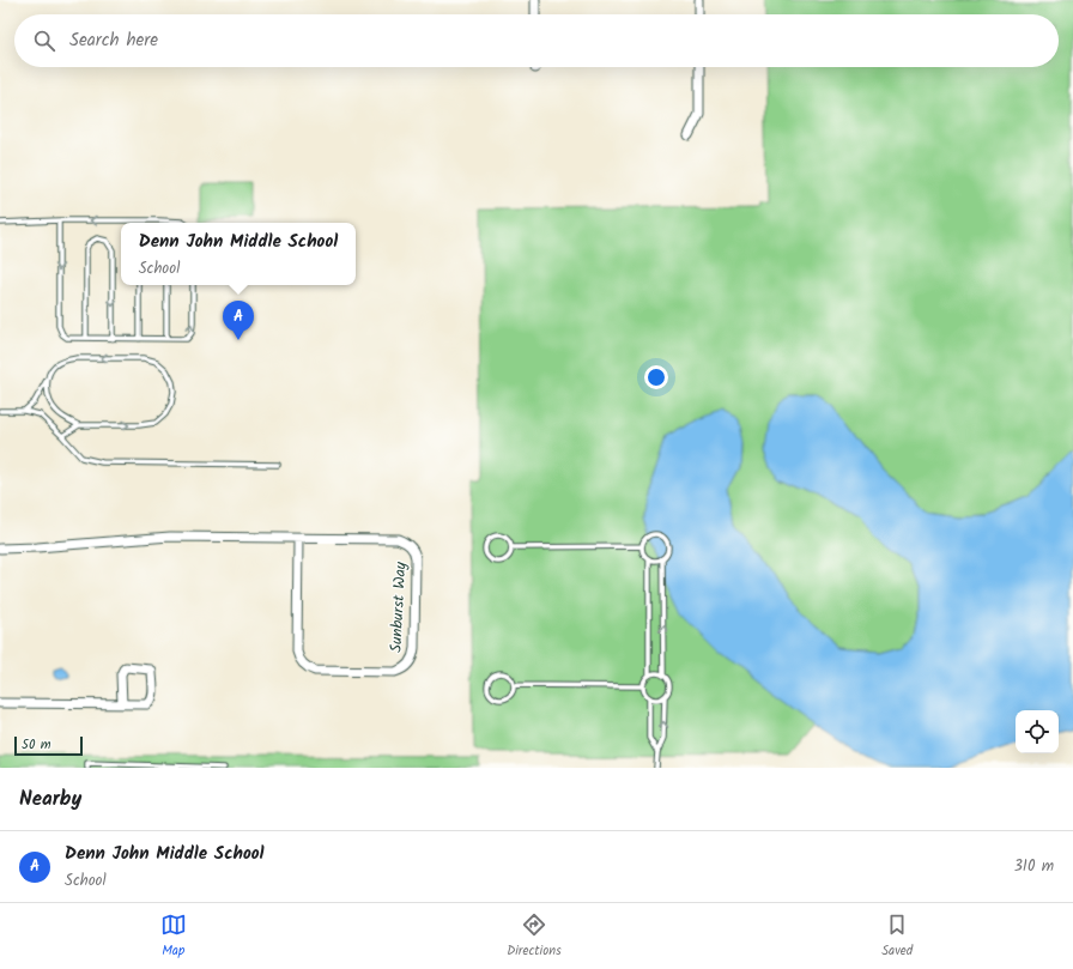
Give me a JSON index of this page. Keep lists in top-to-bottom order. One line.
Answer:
{"streets":{"street":["Sunburst Way"]},"scale_bar":"50 m","page":{"search":"Search here","popup":["Denn John Middle School","School"],"pins":"A","scale":"50 m","heading":"Nearby","list":[{"mark":"A","name":"Denn John Middle School","note":"School","value":"310 m"}],"nav":["Map","Directions","Saved"]}}
